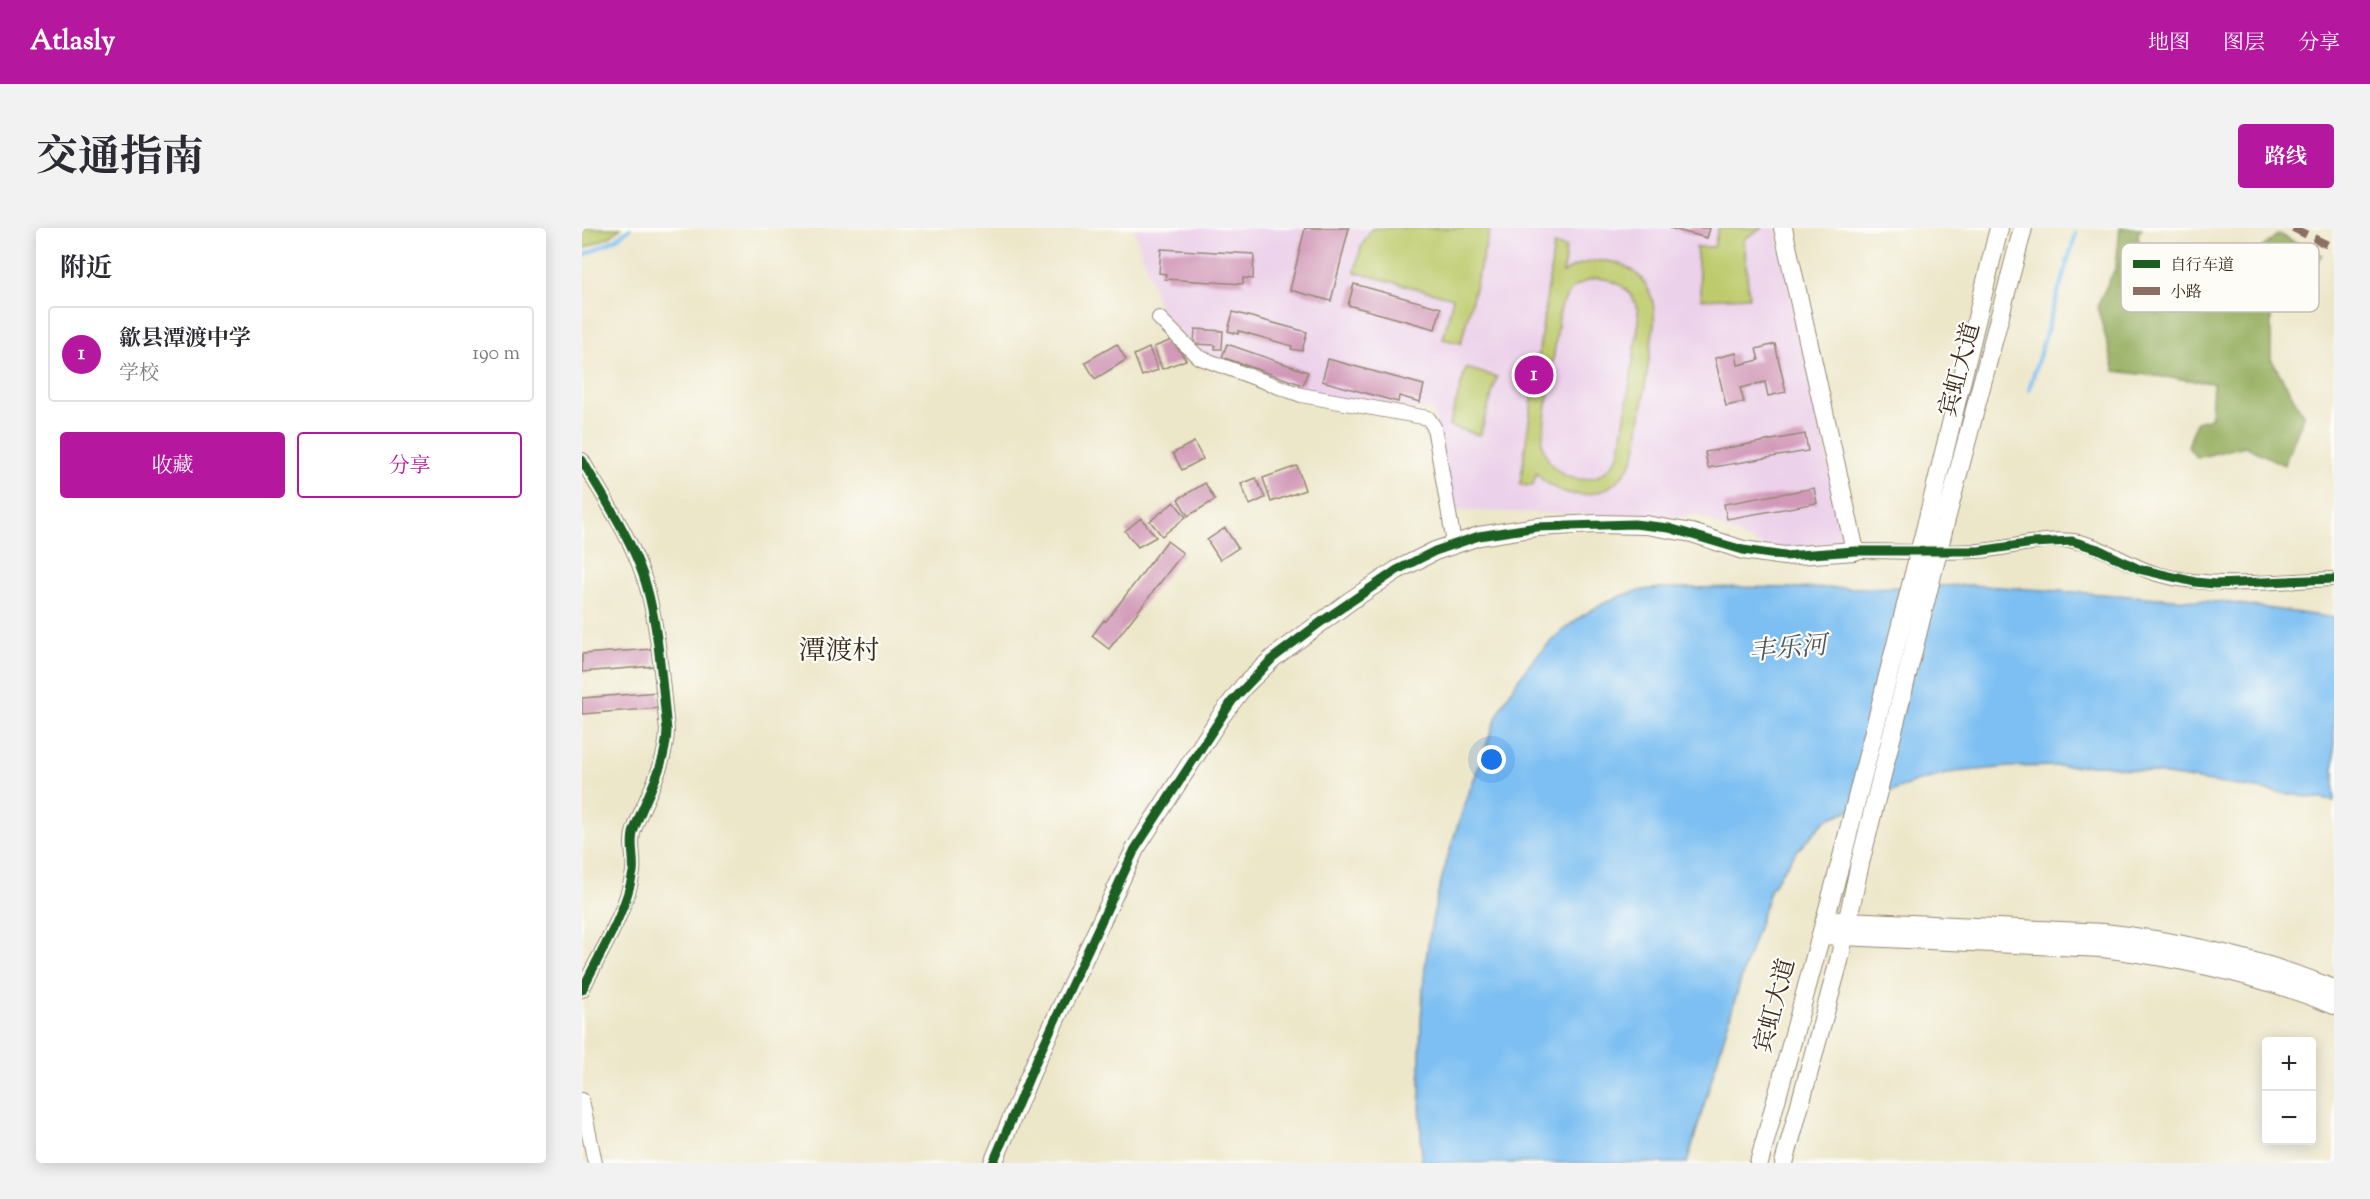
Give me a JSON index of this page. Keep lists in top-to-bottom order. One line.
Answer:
{"streets":{"street":["宾虹大道"]},"districts":["潭渡村"],"water":["丰乐河"],"legend":["自行车道","小路"],"page":{"header":"Atlasly","nav":["地图","图层","分享"],"title":"交通指南","buttons":["路线",["收藏","分享"]],"heading":"附近","list":[{"mark":"1","name":"歙县潭渡中学","note":"学校","value":"190 m"}],"pins":"1","map_buttons":["+","−"]}}
